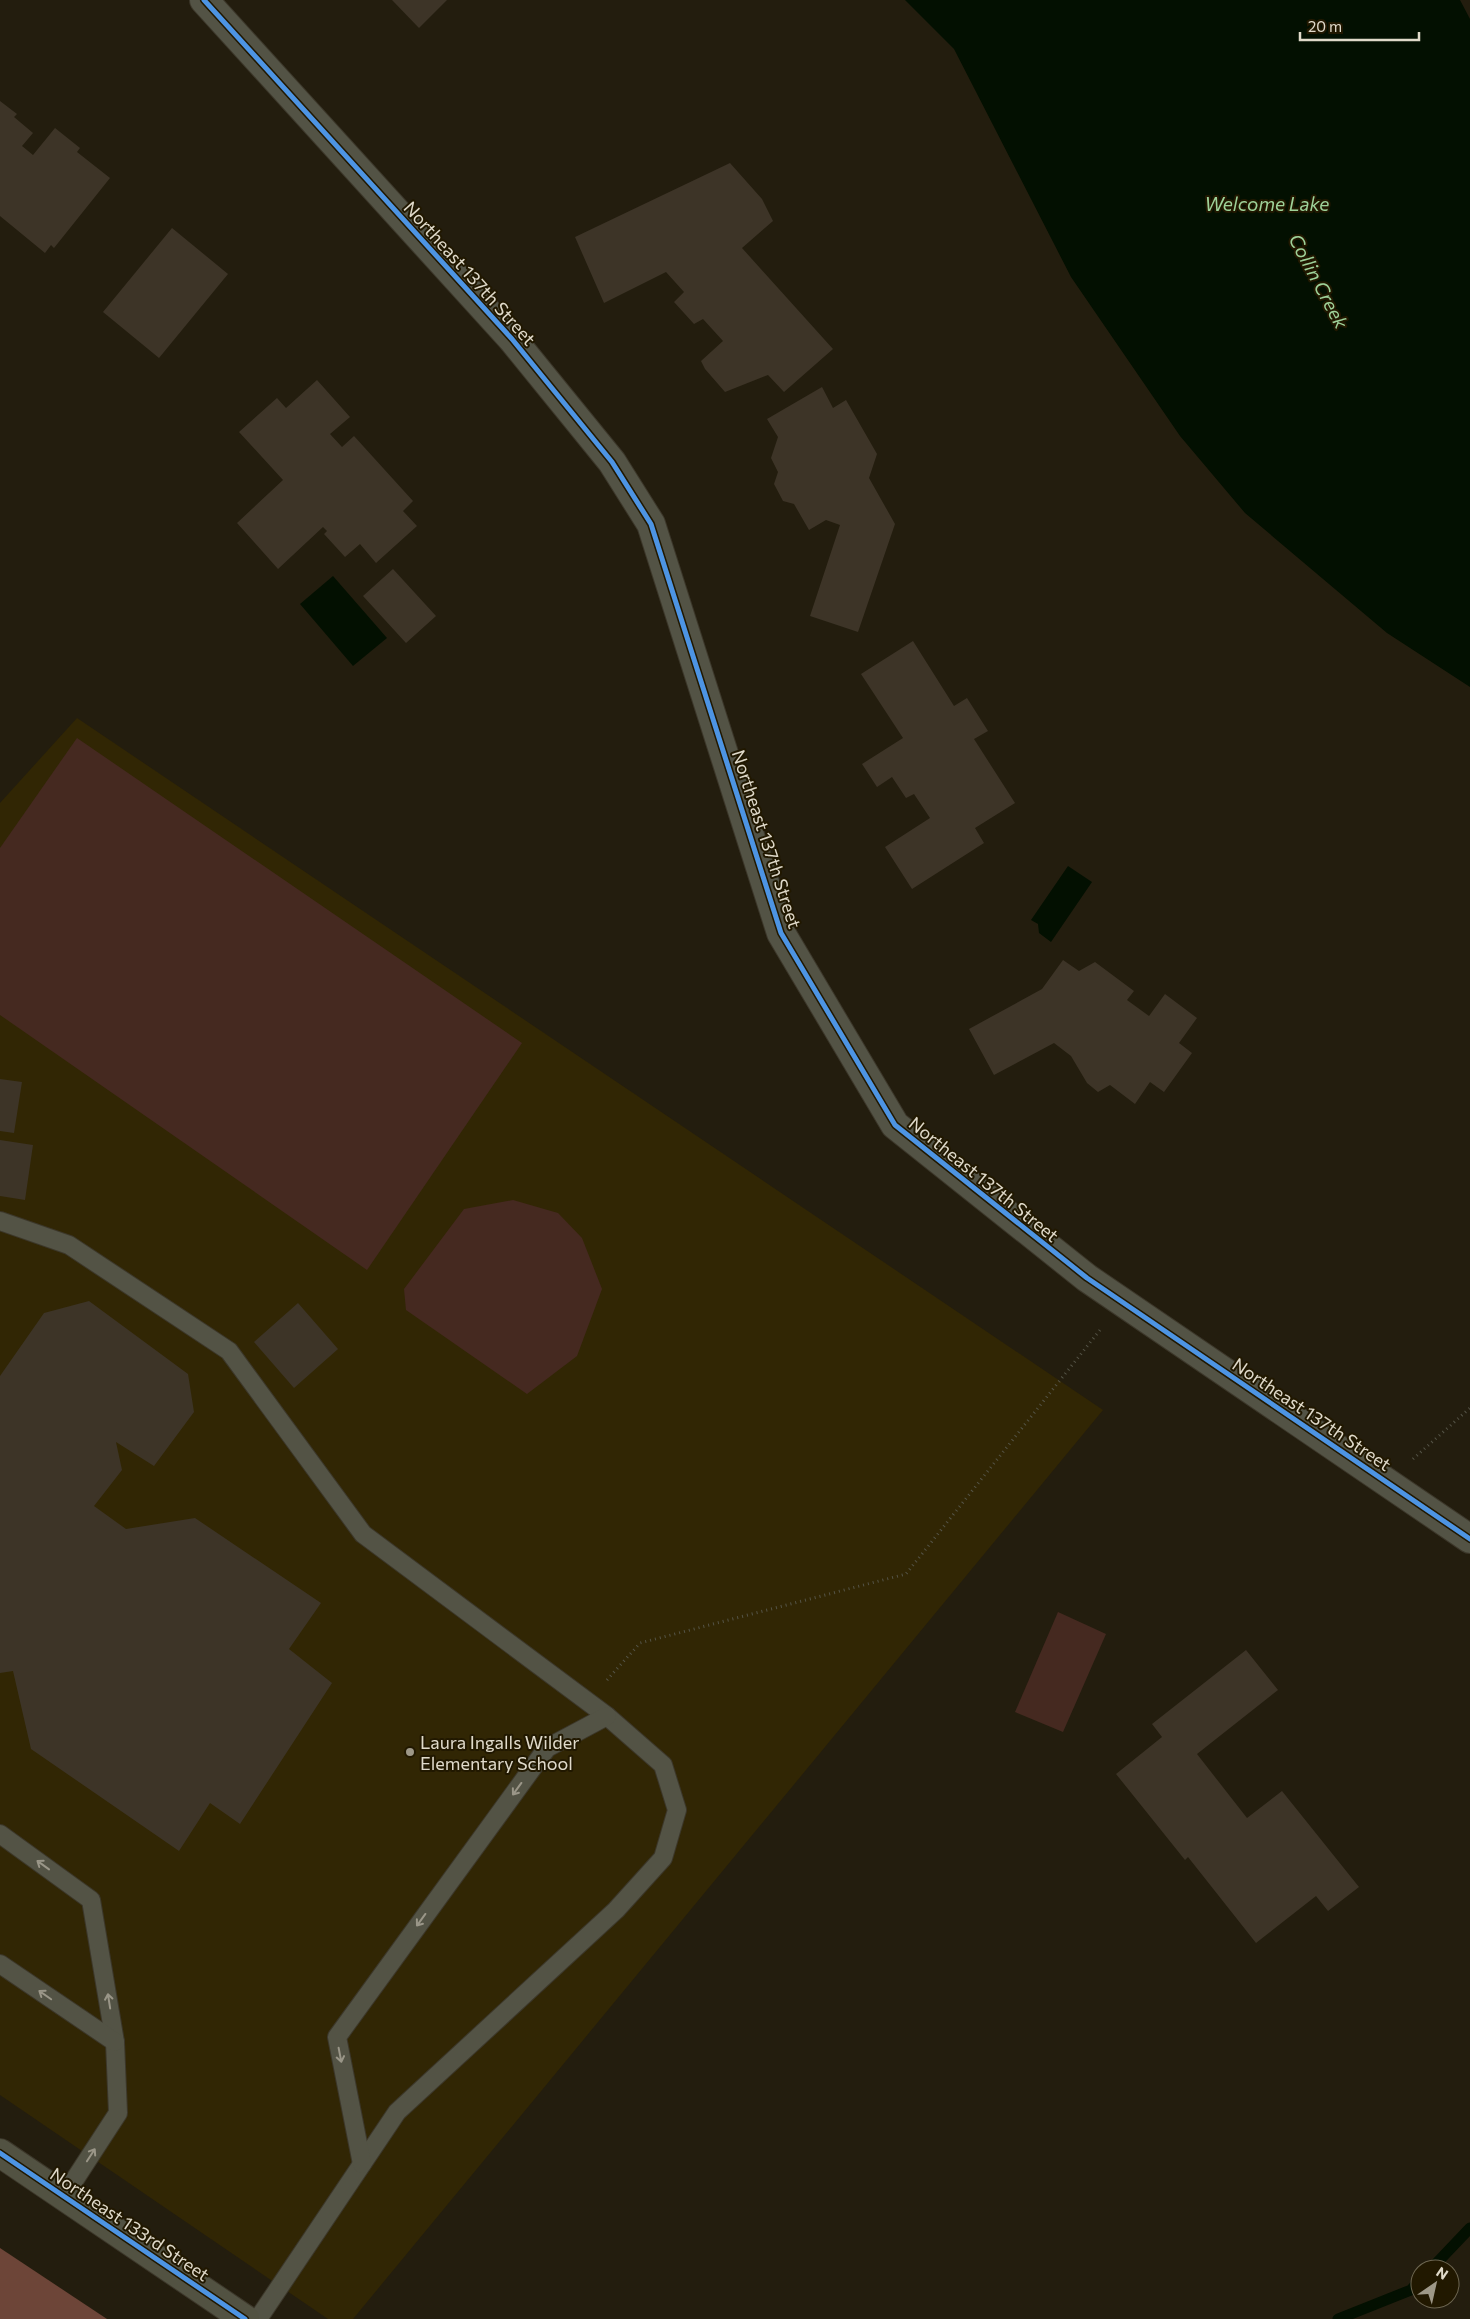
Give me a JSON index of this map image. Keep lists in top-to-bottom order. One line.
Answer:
{"streets":{"street":["Northeast 137th Street","Northeast 133rd Street"]},"water":["Welcome Lake","Collin Creek"],"places":["Laura Ingalls Wilder Elementary School"],"scale_bar":"20 m","north":"top right"}
